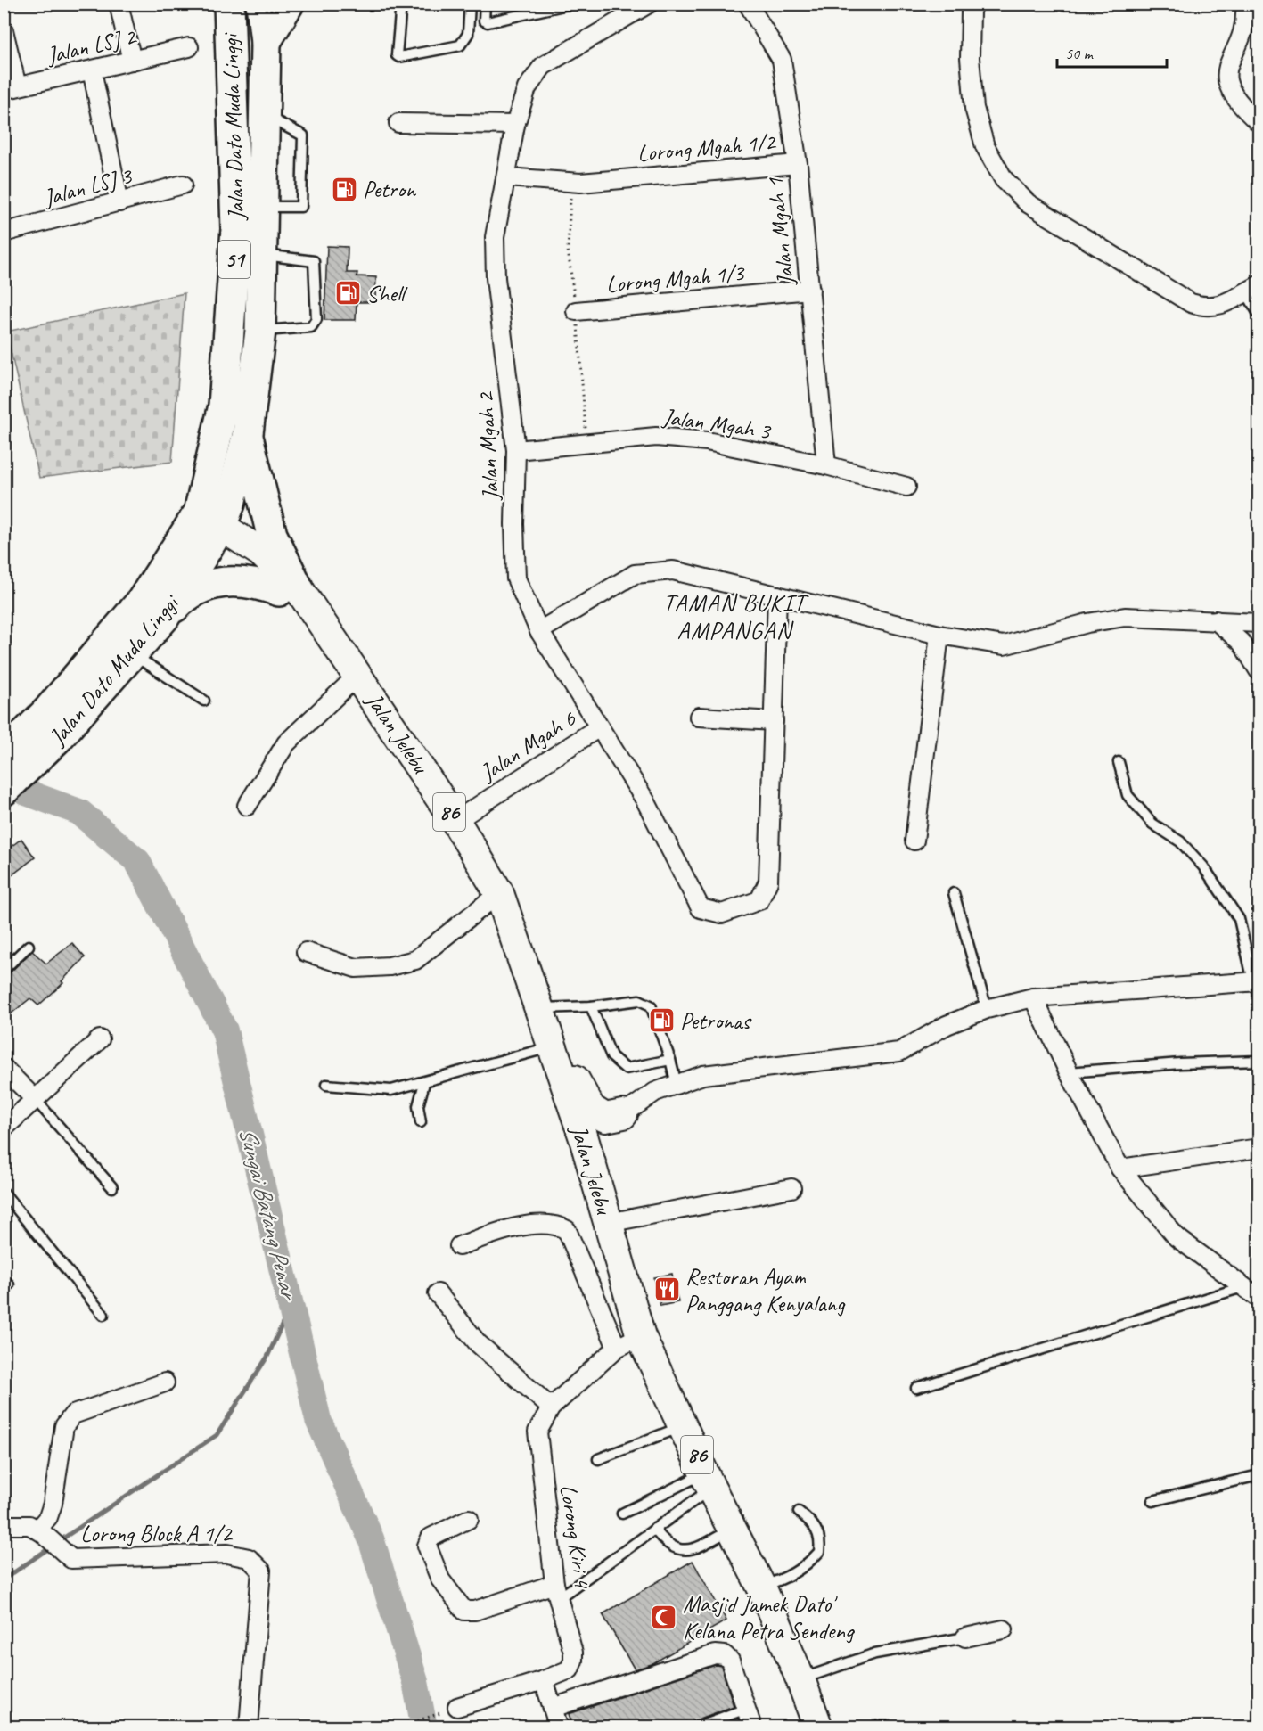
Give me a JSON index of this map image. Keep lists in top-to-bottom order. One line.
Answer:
{"streets":{"highway":["Jalan Dato Muda Linggi","51"],"main road":["Jalan Jelebu","86"],"street":["Jalan LSJ 2","Lorong Mgah 1/2","Jalan LSJ 3","Jalan Mgah 1","Lorong Mgah 1/3","Jalan Mgah 3","Jalan Mgah 2","Jalan Mgah 6","Lorong Block A 1/2","Lorong Kiri 4"]},"crossings":[["Jalan Dato Muda Linggi","Jalan Jelebu"],["Lorong Mgah 1/2","Jalan Mgah 1"],["Lorong Mgah 1/2","Jalan Mgah 2"],["Jalan Mgah 1","Lorong Mgah 1/3"],["Jalan Mgah 1","Jalan Mgah 3"],["Jalan Mgah 3","Jalan Mgah 2"],["Jalan Mgah 2","Jalan Mgah 6"],["Jalan Jelebu","Jalan Mgah 6"],["Jalan Jelebu","Lorong Kiri 4"]],"districts":["TAMAN BUKIT AMPANGAN"],"water":["Sungai Batang Penar"],"places":{"fuel station":["Petron","Shell","Petronas"],"restaurant":["Restoran Ayam Panggang Kenyalang"],"mosque":["Masjid Jamek Dato' Kelana Petra Sendeng"]},"scale_bar":"50 m"}
